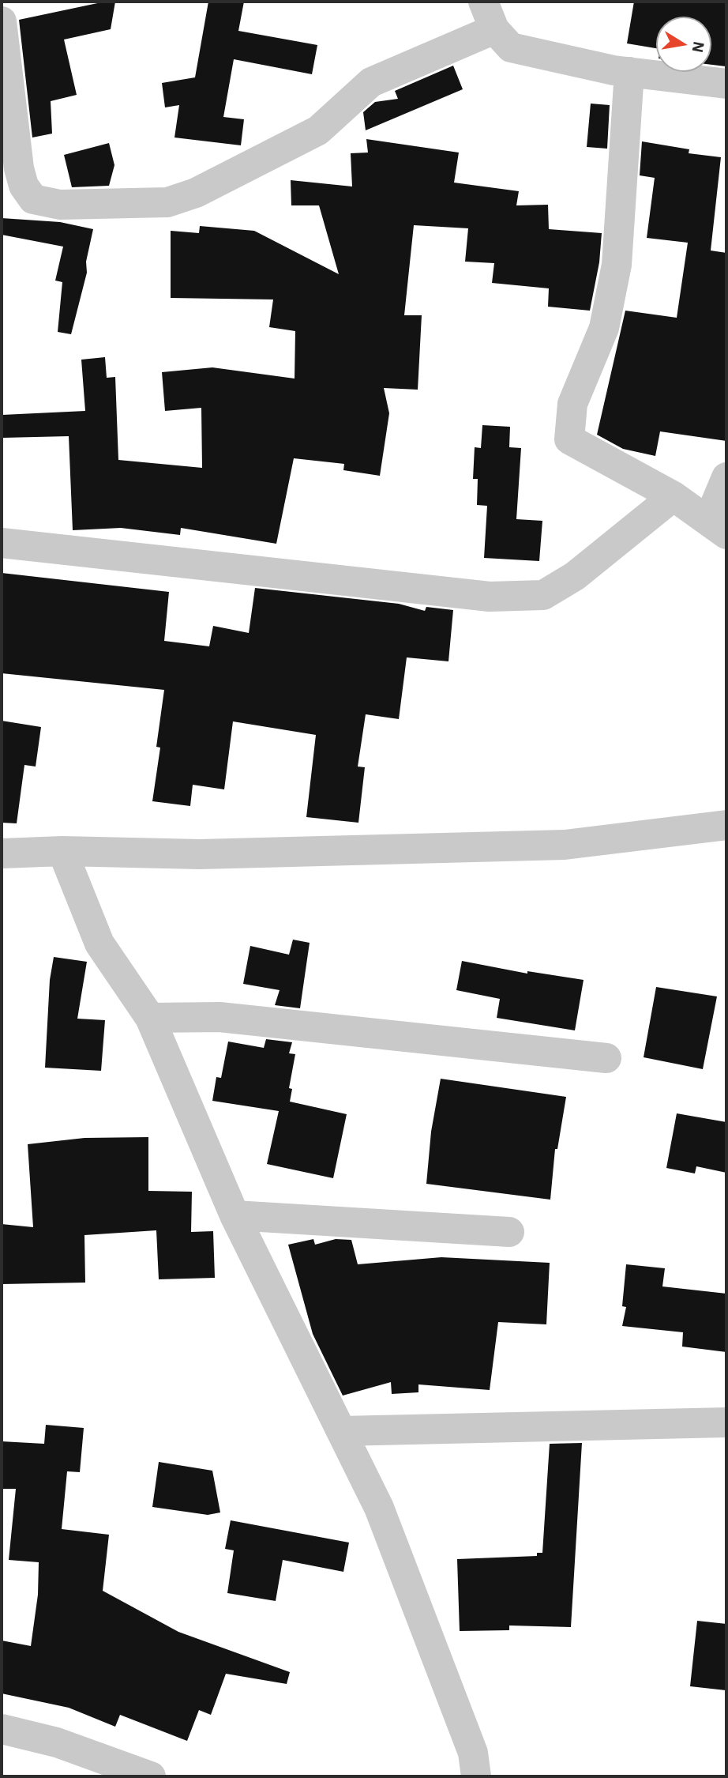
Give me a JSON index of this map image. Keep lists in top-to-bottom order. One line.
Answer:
{"north":"right"}
